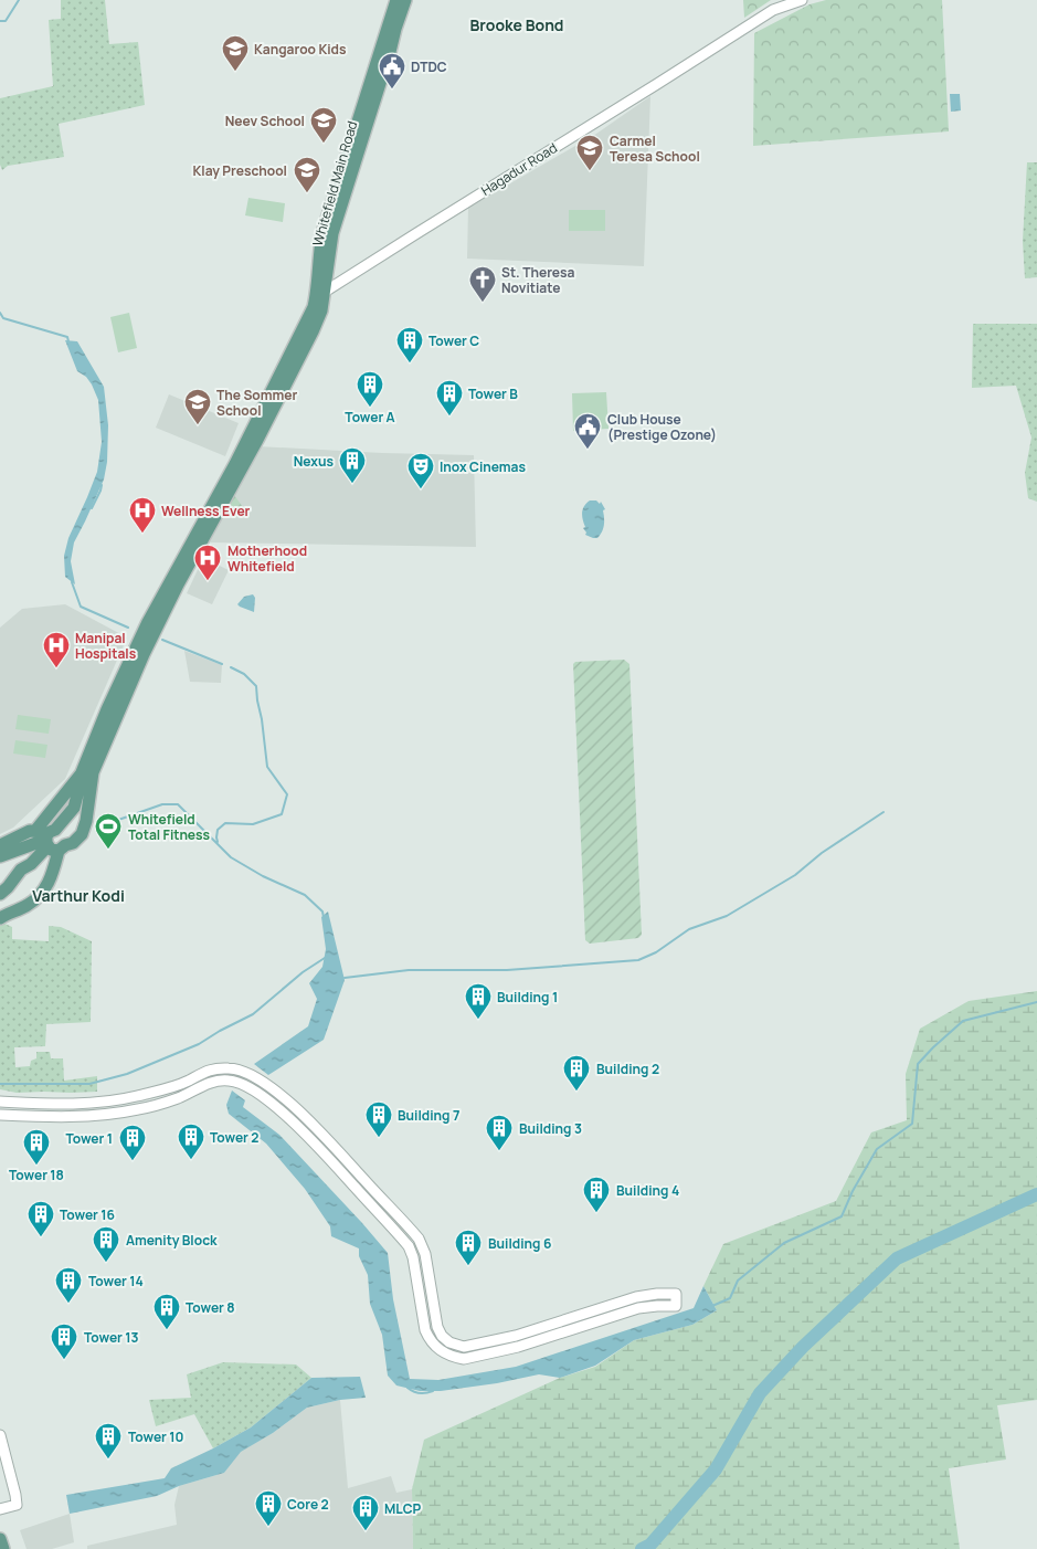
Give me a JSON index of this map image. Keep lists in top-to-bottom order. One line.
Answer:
{"streets":{"main road":["Whitefield Main Road"],"street":["Hagadur Road"]},"crossings":[["Hagadur Road","Whitefield Main Road"]],"districts":["Brooke Bond","Varthur Kodi"],"places":{"school or university":["Kangaroo Kids","Neev School","Carmel Teresa School","Klay Preschool","The Sommer School"],"public building":["DTDC","Club House (Prestige Ozone)"],"church":["St. Theresa Novitiate"],"building":["Tower C","Tower A","Tower B","Nexus","Building 1","Building 2","Building 7","Building 3","Tower 2","Tower 1","Tower 18","Building 4","Tower 16","Amenity Block","Building 6","Tower 14","Tower 8","Tower 13","Tower 10","Core 2","MLCP"],"theatre":["Inox Cinemas"],"hospital":["Wellness Ever","Motherhood Whitefield","Manipal Hospitals"],"sports":["Whitefield Total Fitness"]}}
